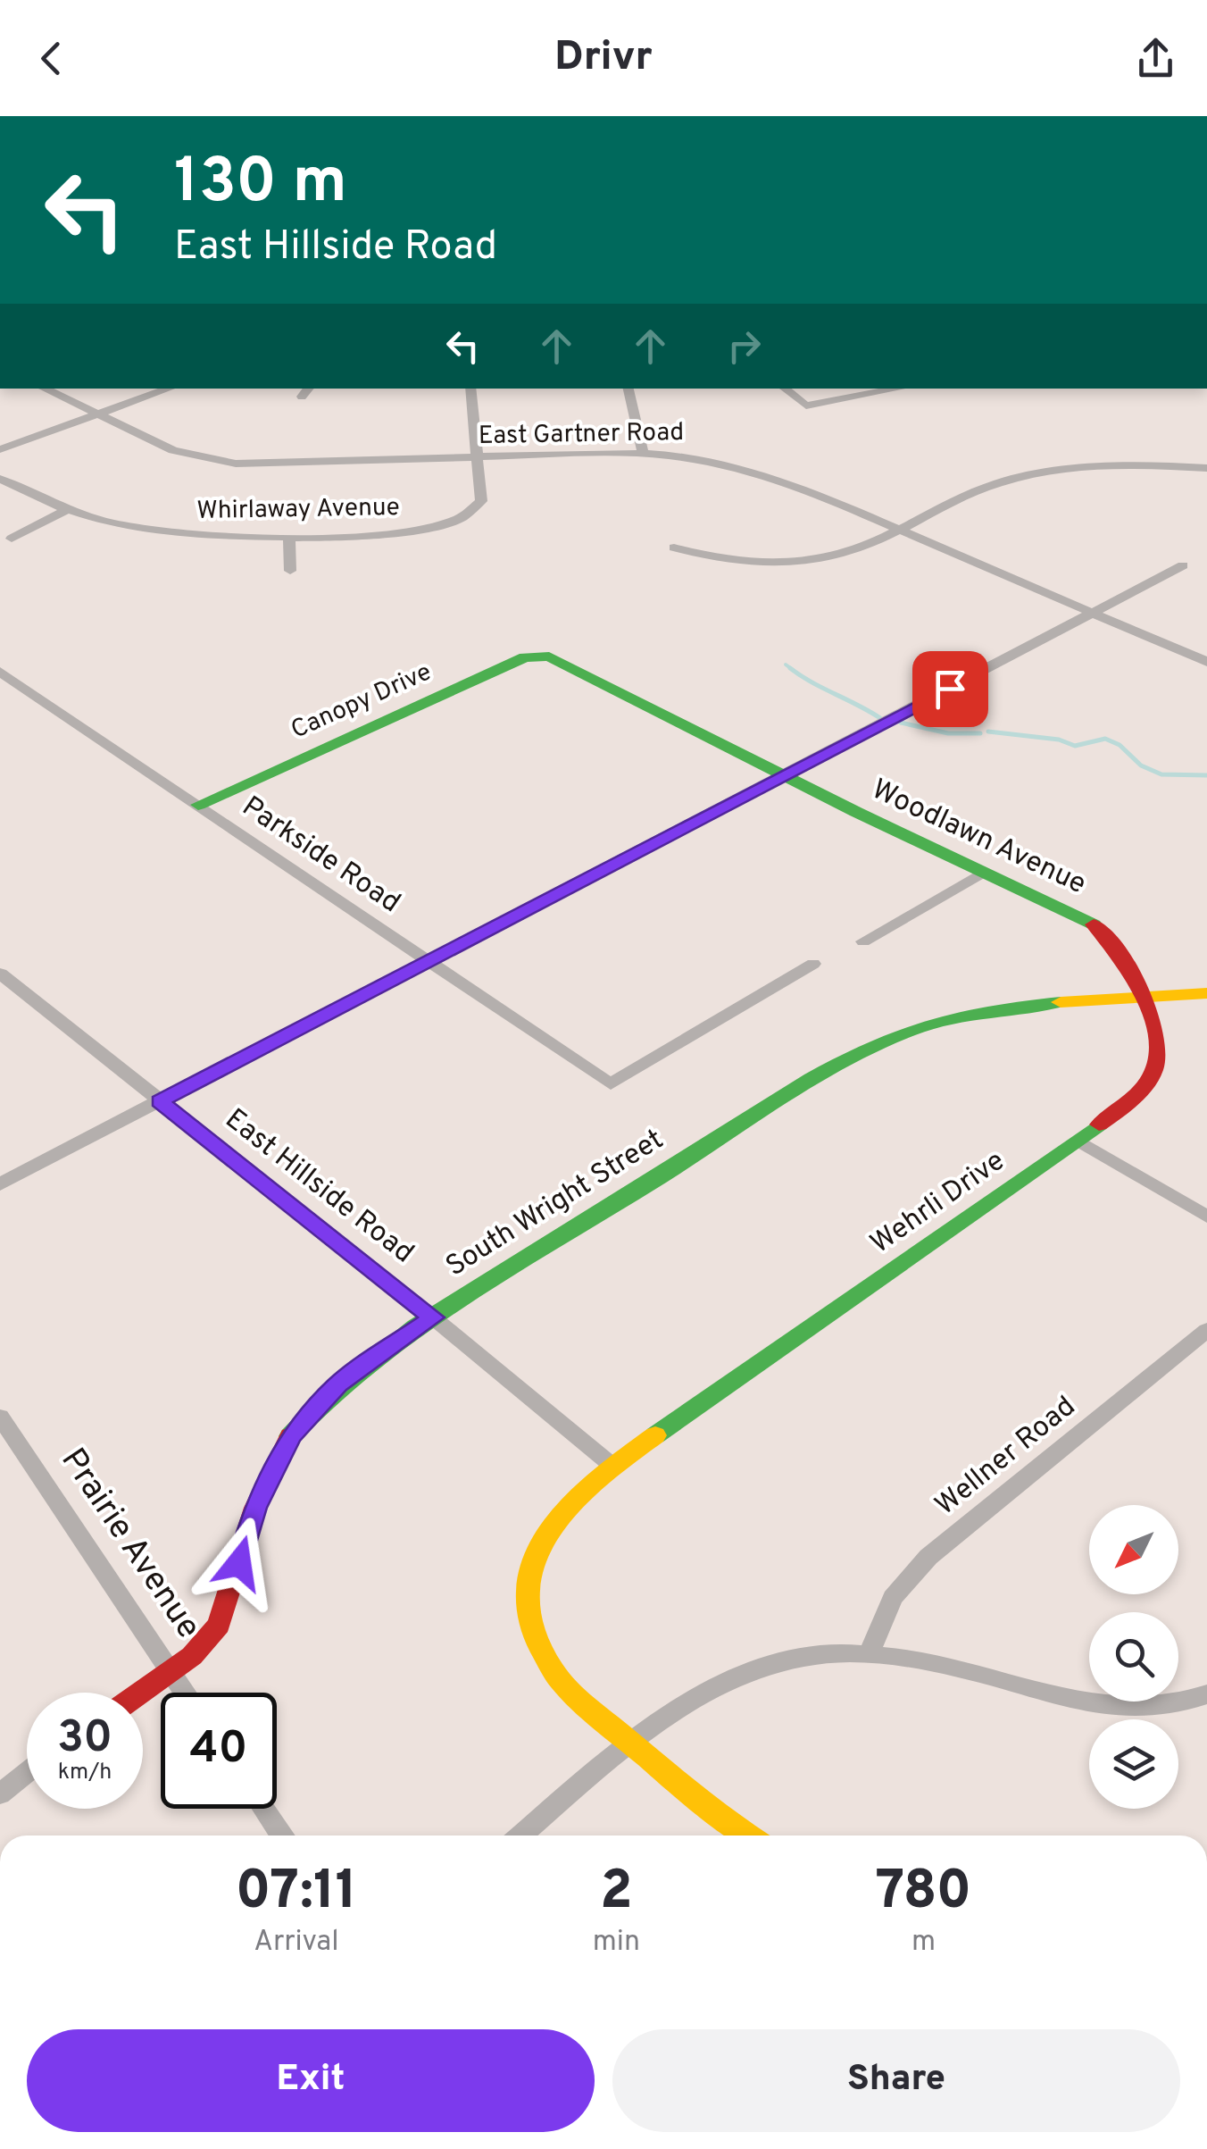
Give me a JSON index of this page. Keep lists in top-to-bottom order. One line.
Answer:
{"streets":{"street":["East Gartner Road","Whirlaway Avenue","Canopy Drive","Woodlawn Avenue","Parkside Road","East Hillside Road","Wehrli Drive","South Wright Street","Wellner Road","Prairie Avenue"]},"crossings":[["East Gartner Road","Whirlaway Avenue"],["Canopy Drive","Woodlawn Avenue"],["Canopy Drive","Parkside Road"],["Woodlawn Avenue","Wehrli Drive"],["East Hillside Road","Wehrli Drive"],["East Hillside Road","South Wright Street"],["Wehrli Drive","South Wright Street"],["South Wright Street","Prairie Avenue"]],"north":"bottom left","page":{"header":"Drivr","turn":["130 m","East Hillside Road"],"speed":"30 km/h","limit":"40","eta":["07:11","Arrival","2","min","780","m"],"buttons":["Exit","Share"]}}
